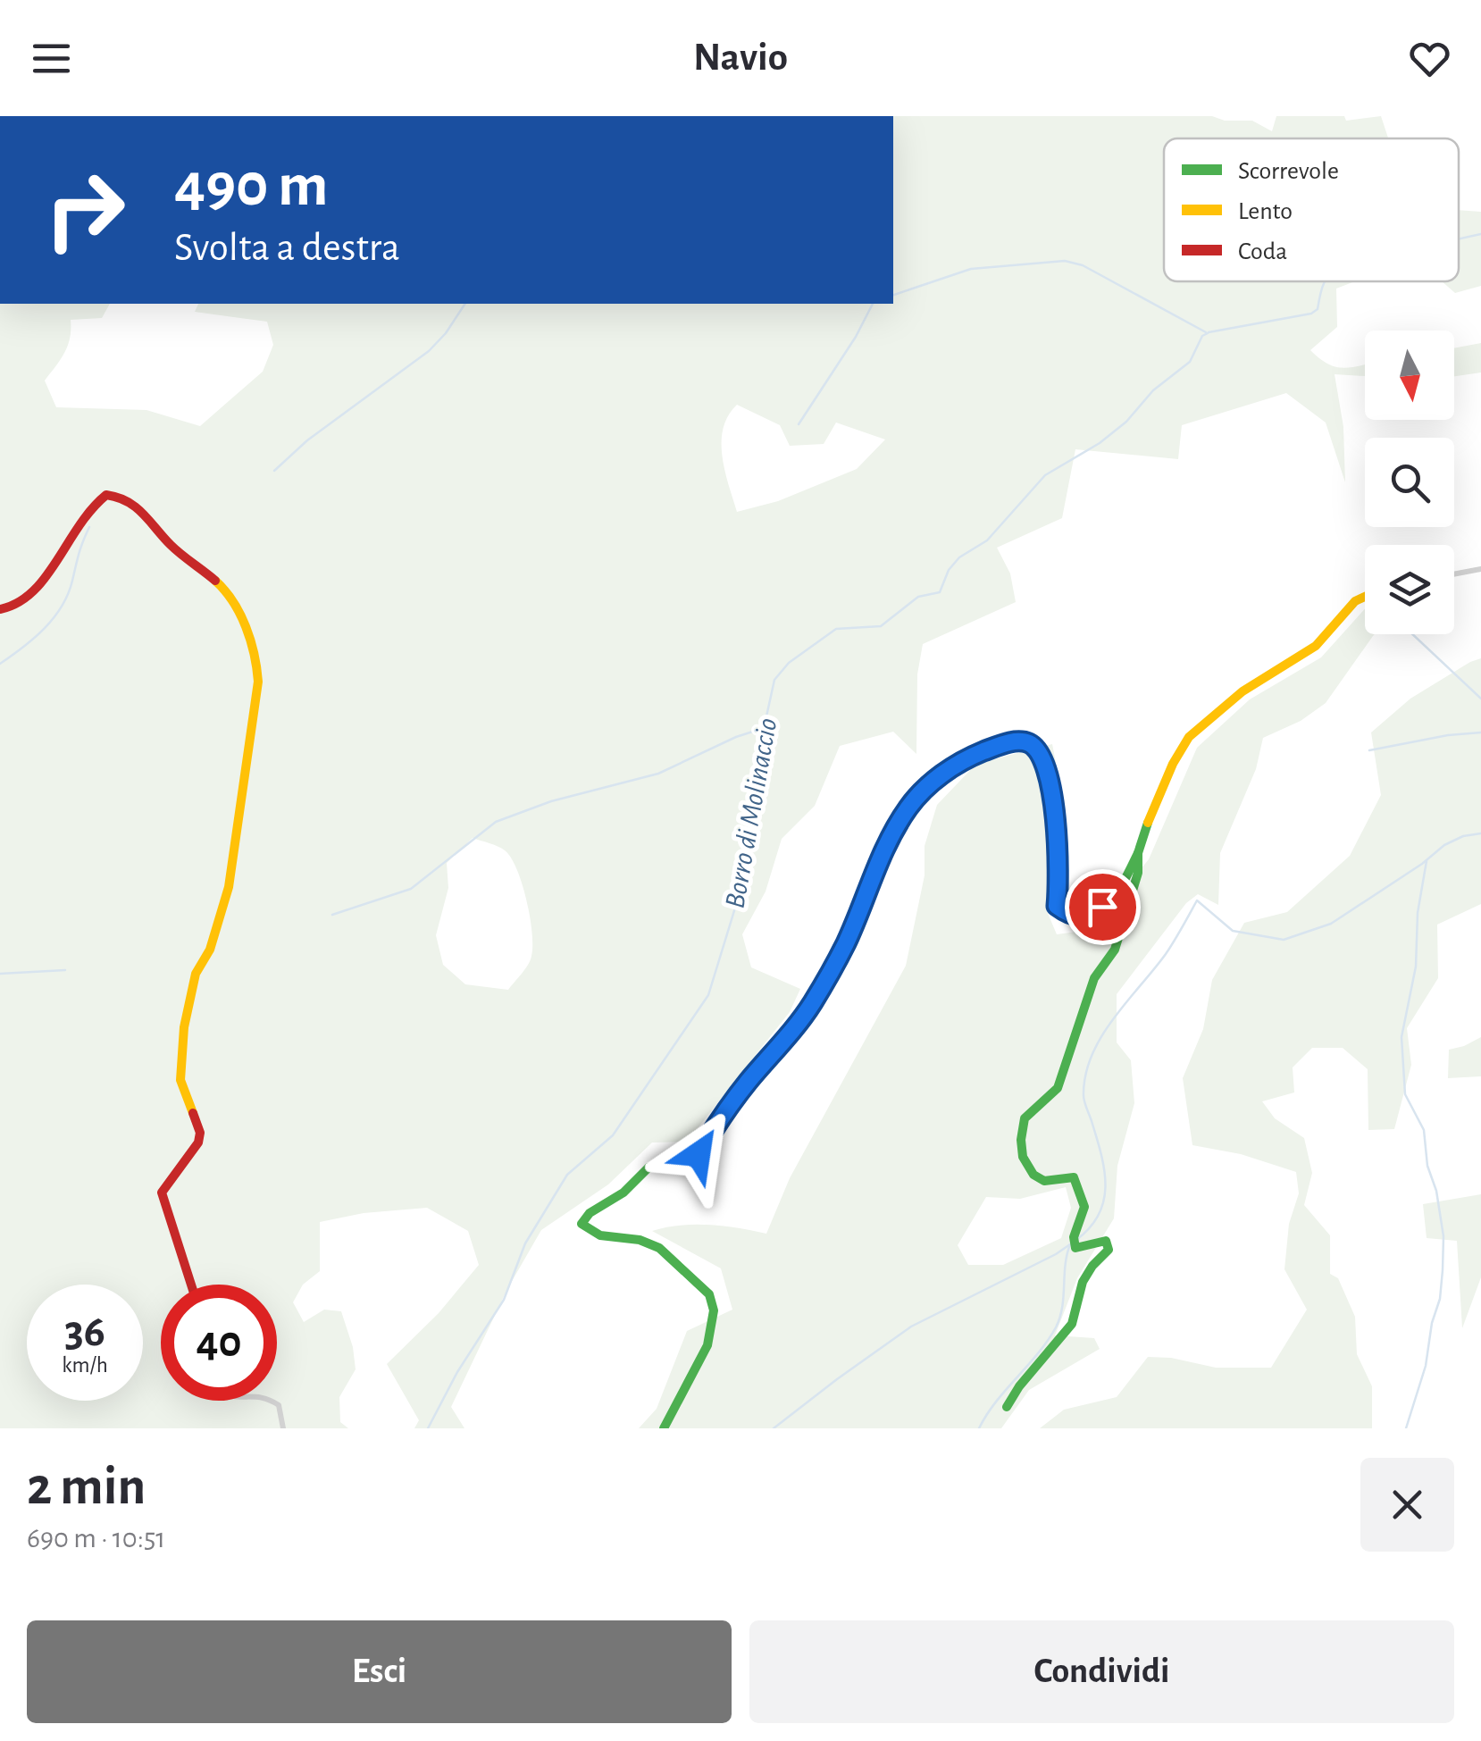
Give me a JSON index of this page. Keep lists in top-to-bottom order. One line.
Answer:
{"water":["Borro di Molinaccio"],"legend":["Scorrevole","Lento","Coda"],"north":"bottom","page":{"header":"Navio","turn":["490 m","Svolta a destra"],"speed":"36 km/h","limit":"40","heading":["2 min","690 m · 10:51"],"buttons":["Esci","Condividi"]}}
